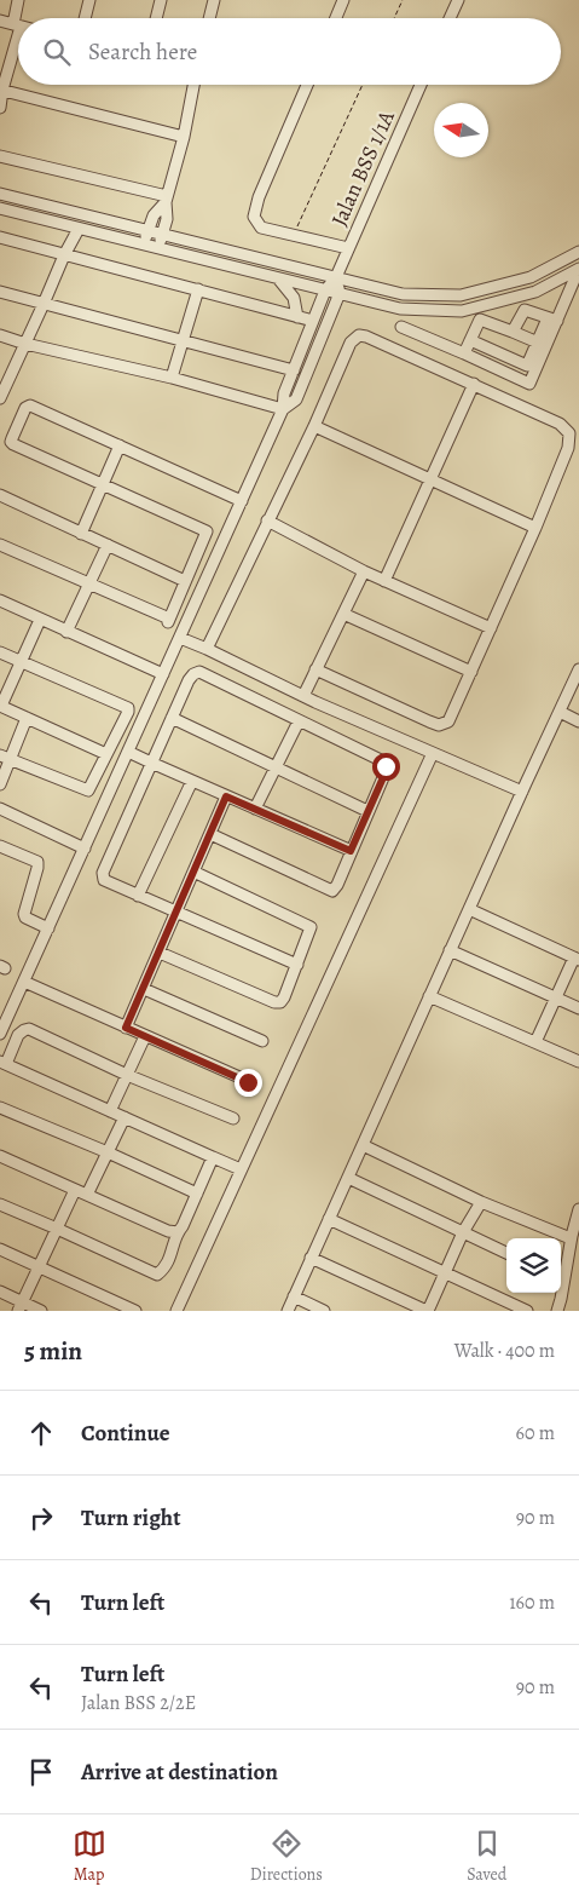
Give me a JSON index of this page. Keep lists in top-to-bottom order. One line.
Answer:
{"streets":{"street":["Jalan BSS 1/1A"]},"north":"left","page":{"search":"Search here","heading":["5 min","Walk · 400 m"],"list":[["Continue","60 m"],["Turn right","90 m"],["Turn left","160 m"],["Turn left","Jalan BSS 2/2E","90 m"],"Arrive at destination"],"nav":["Map","Directions","Saved"]}}
